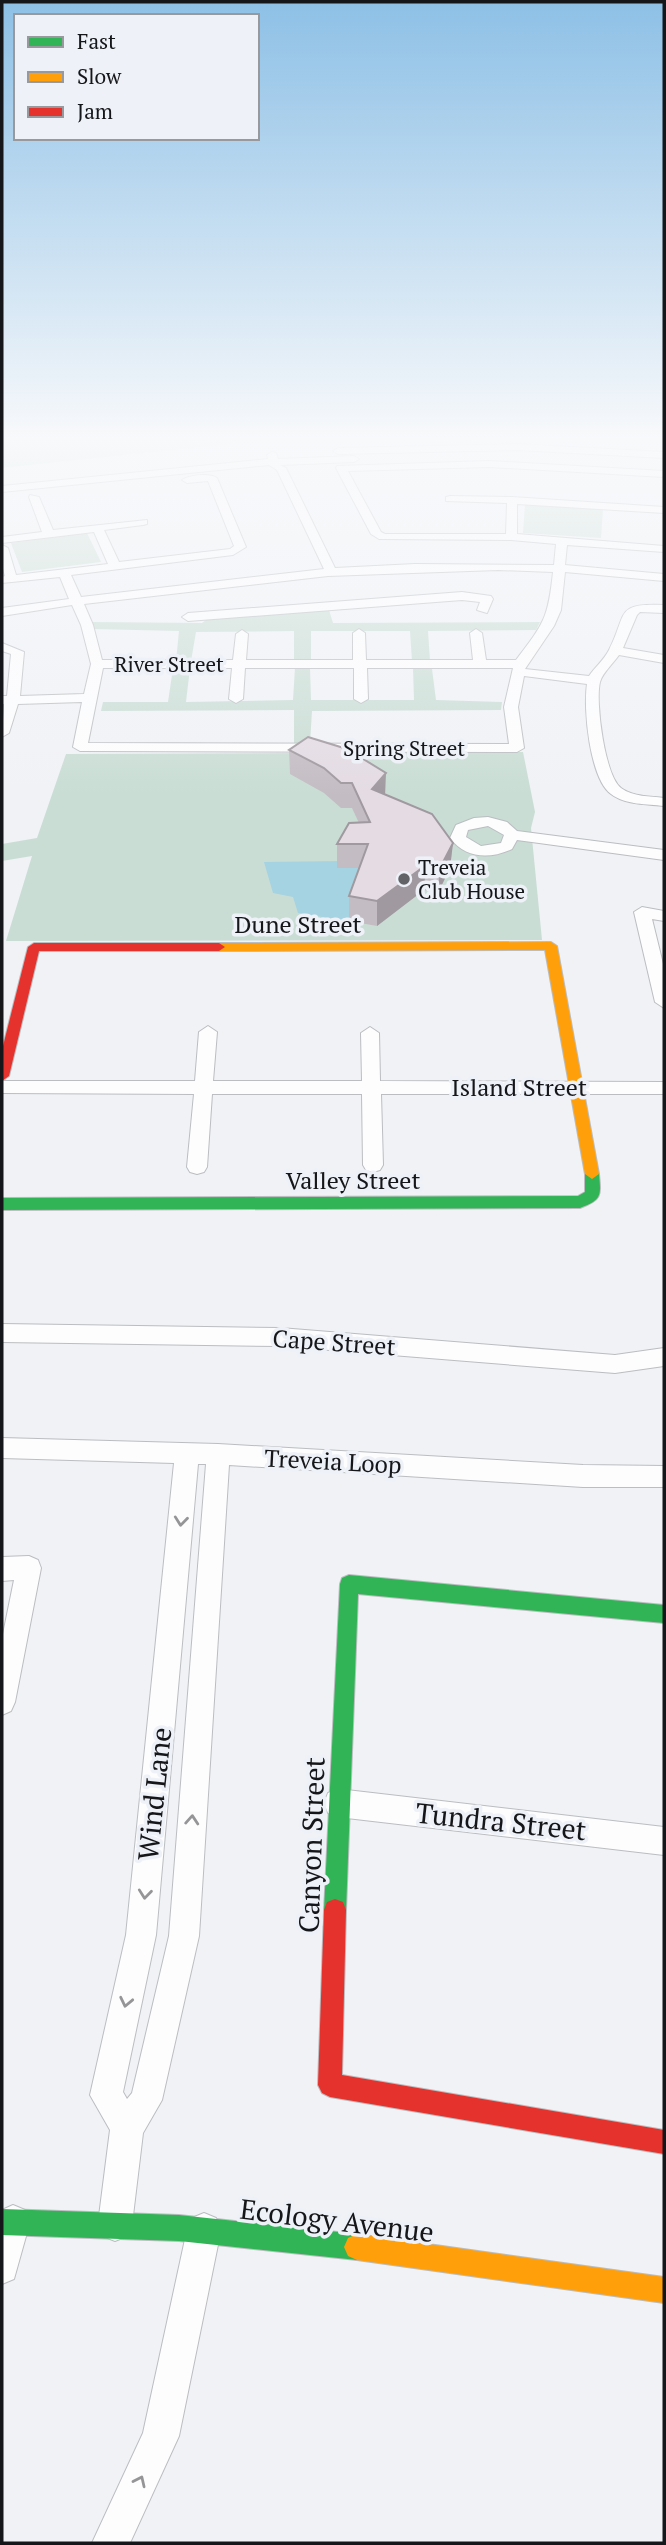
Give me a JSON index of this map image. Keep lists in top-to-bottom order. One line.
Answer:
{"streets":{"street":["River Street","Spring Street","Dune Street","Island Street","Valley Street","Cape Street","Treveia Loop","Wind Lane","Tundra Street","Canyon Street","Ecology Avenue"]},"crossings":[["River Street","Spring Street"],["Dune Street","Island Street"],["Dune Street","Valley Street"],["Island Street","Valley Street"],["Treveia Loop","Wind Lane"],["Wind Lane","Ecology Avenue"],["Tundra Street","Canyon Street"]],"places":["Treveia Club House"],"legend":["Fast","Slow","Jam"]}
